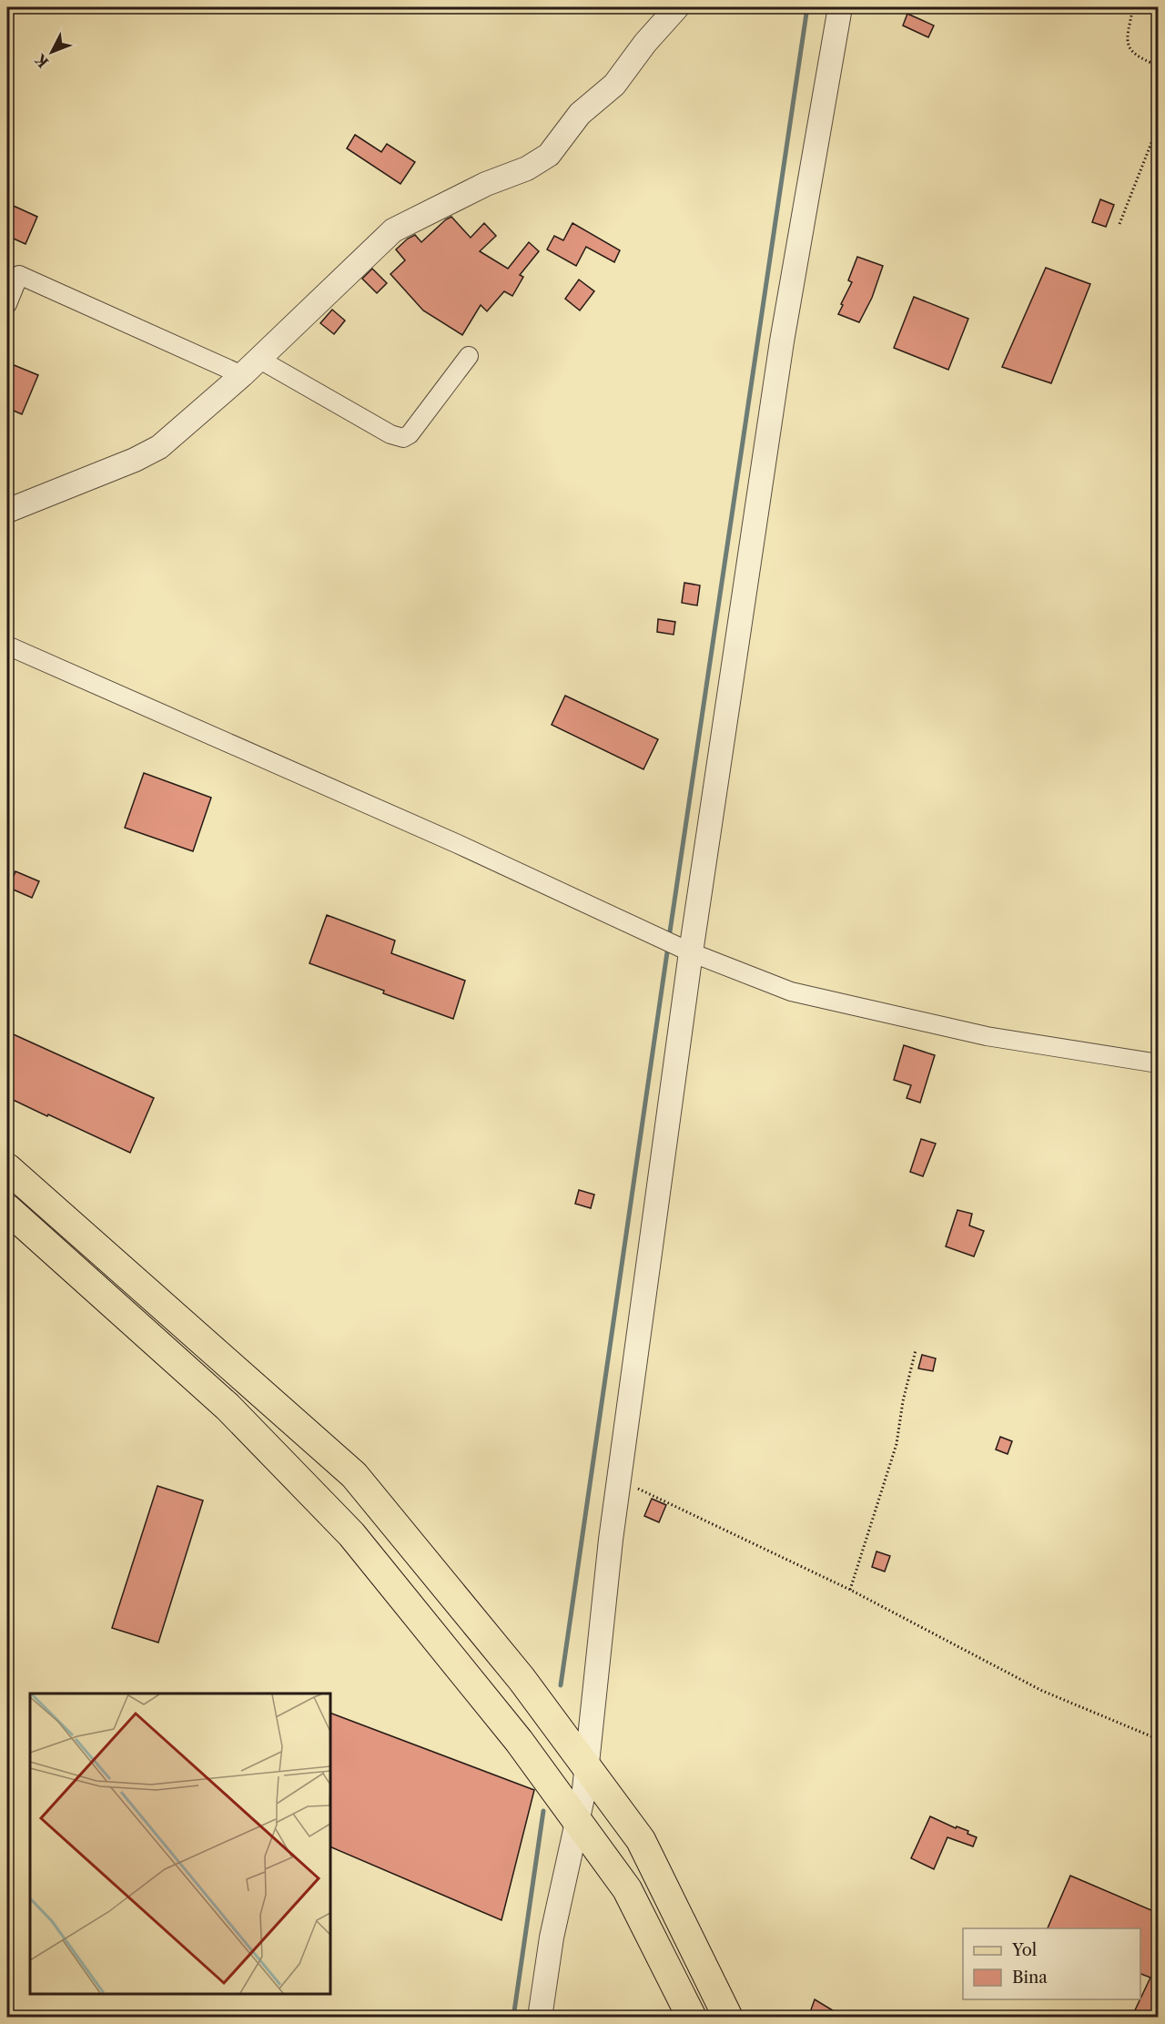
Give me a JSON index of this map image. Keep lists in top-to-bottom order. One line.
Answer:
{"legend":["Yol","Bina"],"north":"bottom left"}
